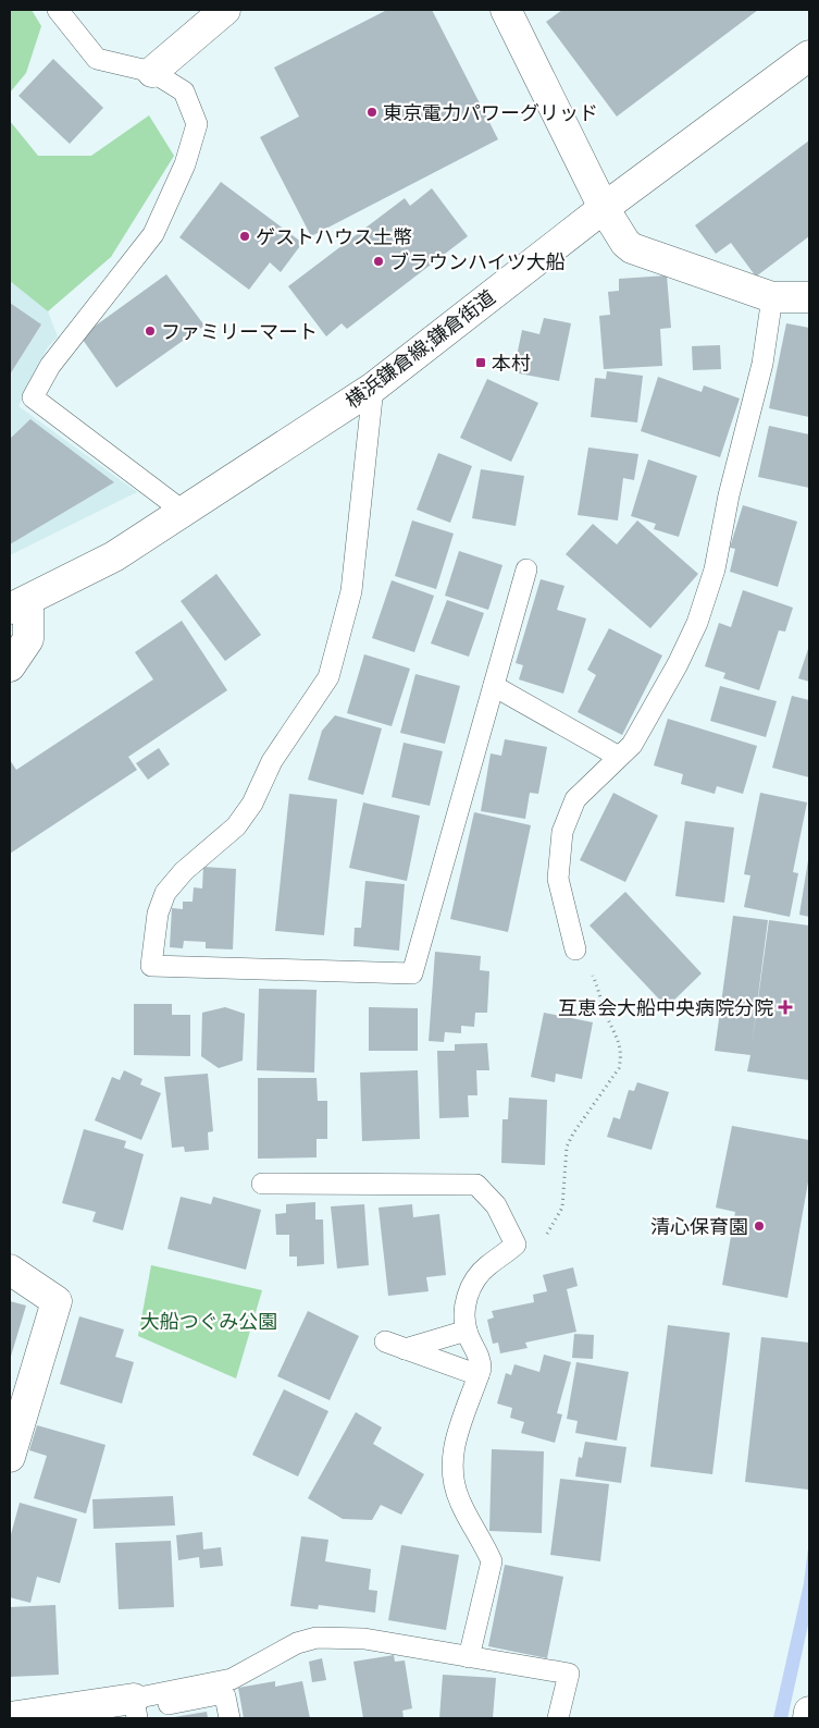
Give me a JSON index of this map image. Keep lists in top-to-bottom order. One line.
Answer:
{"streets":{"street":["横浜鎌倉線;鎌倉街道"]},"parks":["大船つぐみ公園"],"places":{"other":["東京電力パワーグリッド","ゲストハウス土幣","ブラウンハイツ大船","ファミリーマート","清心保育園"],"transit":["本村"],"health":["互恵会大船中央病院分院"]}}
